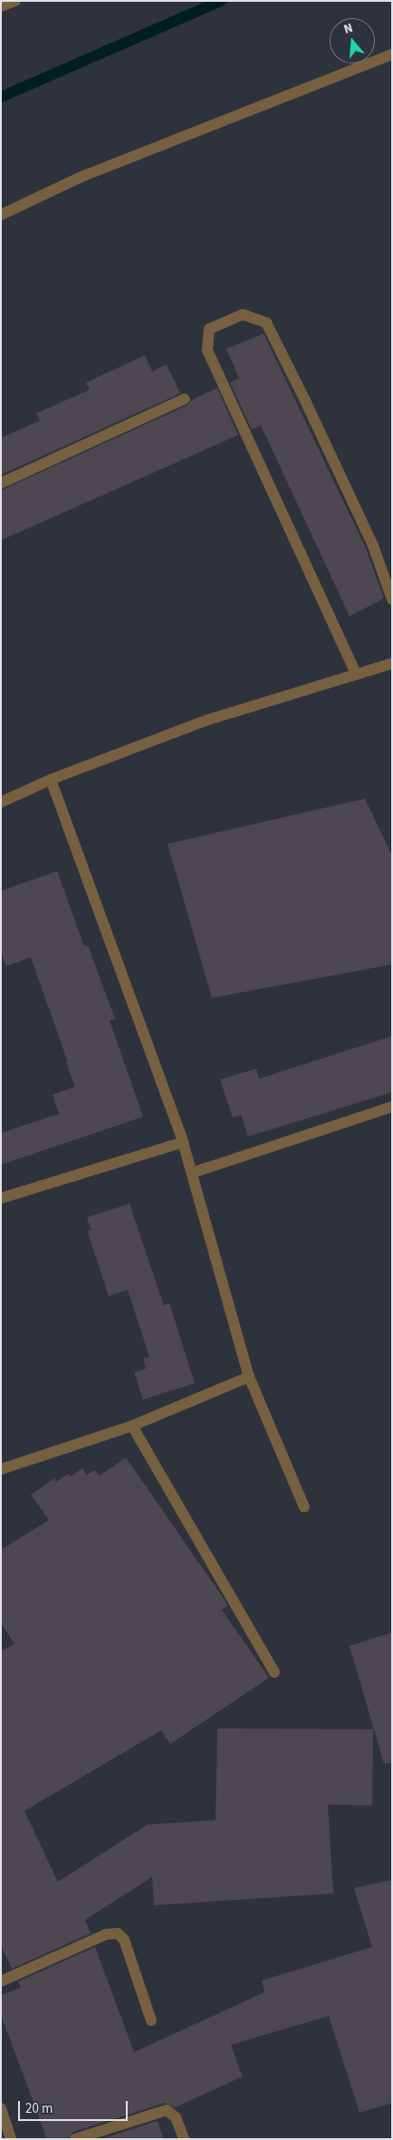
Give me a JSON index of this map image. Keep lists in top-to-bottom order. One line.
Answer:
{"scale_bar":"20 m","north":"top"}
